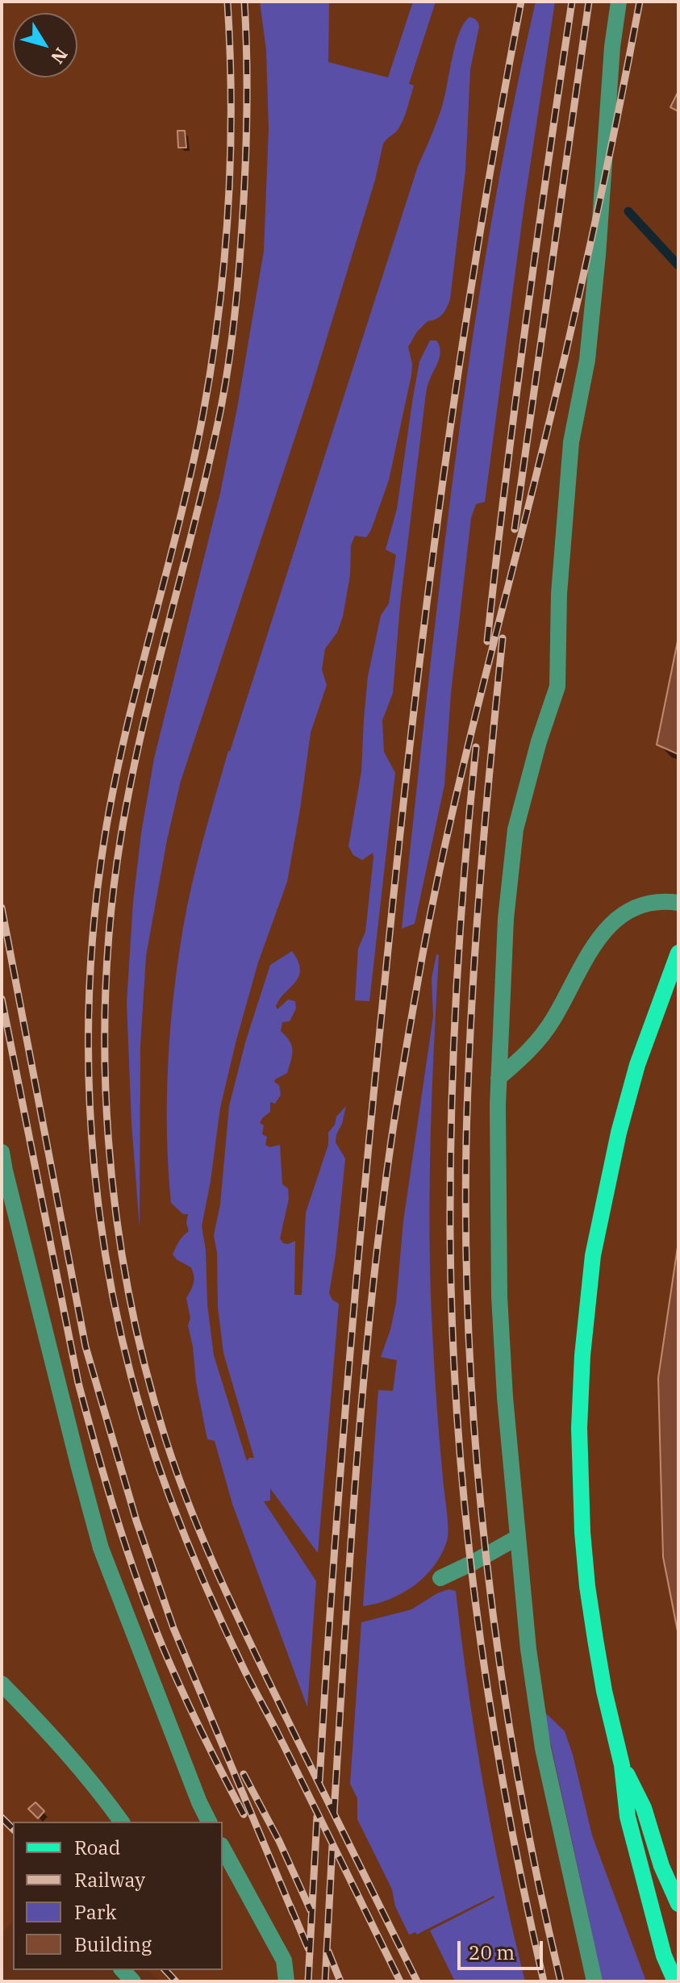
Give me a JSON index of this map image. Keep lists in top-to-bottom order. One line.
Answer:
{"legend":["Road","Railway","Park","Building"],"scale_bar":"20 m","north":"bottom right"}
